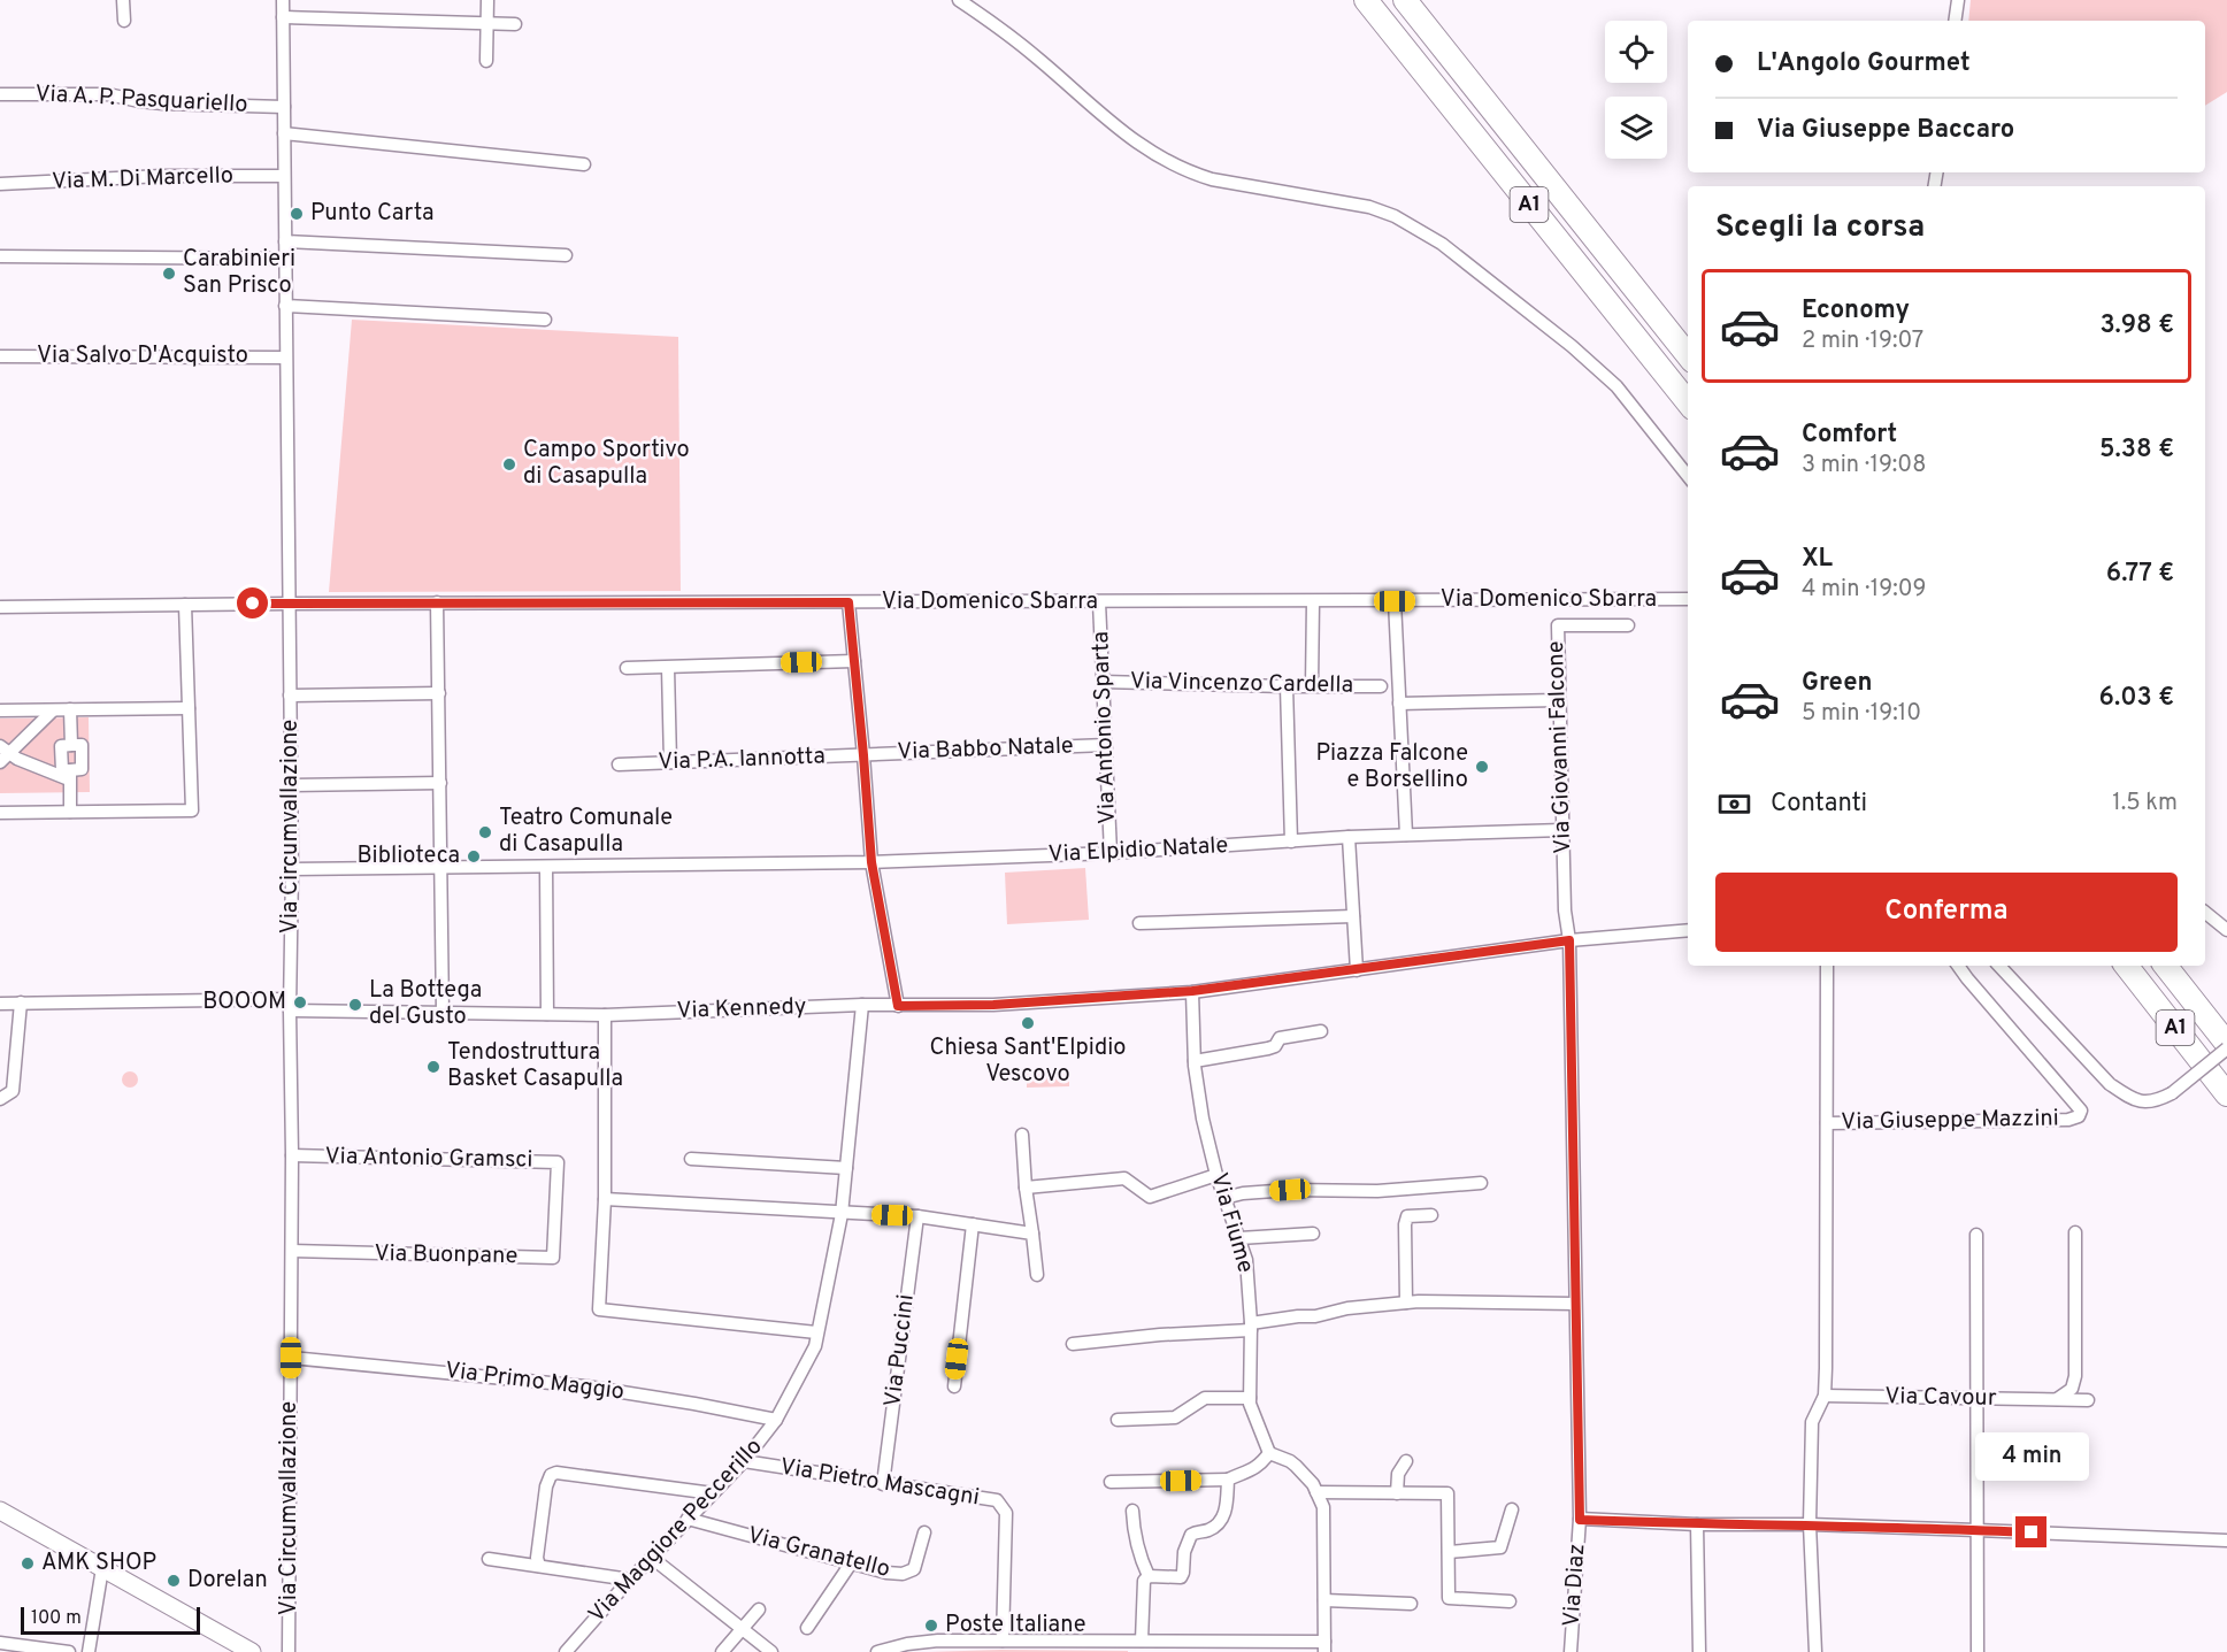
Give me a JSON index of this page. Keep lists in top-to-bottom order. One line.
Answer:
{"streets":{"highway":["A1"],"street":["Via A. P. Pasquariello","Via M. Di Marcello","Via Salvo D'Acquisto","Via Domenico Sbarra","Via Vincenzo Cardella","Via Antonio Sparta","Via Giovanni Falcone","Via Babbo Natale","Via P.A. Iannotta","Via Circumvallazione","Via Elpidio Natale","Via Kennedy","Via Giuseppe Mazzini","Via Antonio Gramsci","Via Fiume","Via Buonpane","Via Puccini","Via Primo Maggio","Via Cavour","Via Pietro Mascagni","Via Maggiore Peccerillo","Via Granatello","Via Diaz"]},"crossings":[["Via A. P. Pasquariello","Via Circumvallazione"],["Via M. Di Marcello","Via Circumvallazione"],["Via Salvo D'Acquisto","Via Circumvallazione"],["Via Domenico Sbarra","Via Antonio Sparta"],["Via Domenico Sbarra","Via Circumvallazione"],["Via Vincenzo Cardella","Via Antonio Sparta"],["Via Antonio Sparta","Via Babbo Natale"],["Via Antonio Sparta","Via Elpidio Natale"],["Via Giovanni Falcone","Via Kennedy"],["Via Giovanni Falcone","Via Diaz"],["Via Babbo Natale","Via P.A. Iannotta"],["Via Circumvallazione","Via Elpidio Natale"],["Via Circumvallazione","Via Kennedy"],["Via Circumvallazione","Via Antonio Gramsci"],["Via Circumvallazione","Via Buonpane"],["Via Circumvallazione","Via Primo Maggio"],["Via Kennedy","Via Fiume"],["Via Kennedy","Via Maggiore Peccerillo"],["Via Kennedy","Via Diaz"],["Via Giuseppe Mazzini","Via Cavour"],["Via Antonio Gramsci","Via Buonpane"],["Via Puccini","Via Pietro Mascagni"],["Via Primo Maggio","Via Maggiore Peccerillo"],["Via Pietro Mascagni","Via Maggiore Peccerillo"],["Via Maggiore Peccerillo","Via Granatello"]],"places":["Punto Carta","Carabinieri San Prisco","Campo Sportivo di Casapulla","Piazza Falcone e Borsellino","Teatro Comunale di Casapulla","Biblioteca","BOOOM","La Bottega del Gusto","Chiesa Sant'Elpidio Vescovo","Tendostruttura Basket Casapulla","AMK SHOP","Dorelan","Poste Italiane"],"scale_bar":"100 m","page":{"banner":["L'Angolo Gourmet","Via Giuseppe Baccaro"],"heading":"Scegli la corsa","list":[{"name":"Economy","note":"2 min · 19:07","value":"3.98 €"},{"name":"Comfort","note":"3 min · 19:08","value":"5.38 €"},{"name":"XL","note":"4 min · 19:09","value":"6.77 €"},{"name":"Green","note":"5 min · 19:10","value":"6.03 €"}],"pay":["Contanti","1.5 km"],"buttons":"Conferma","bubble":"4 min","scale":"100 m"}}
